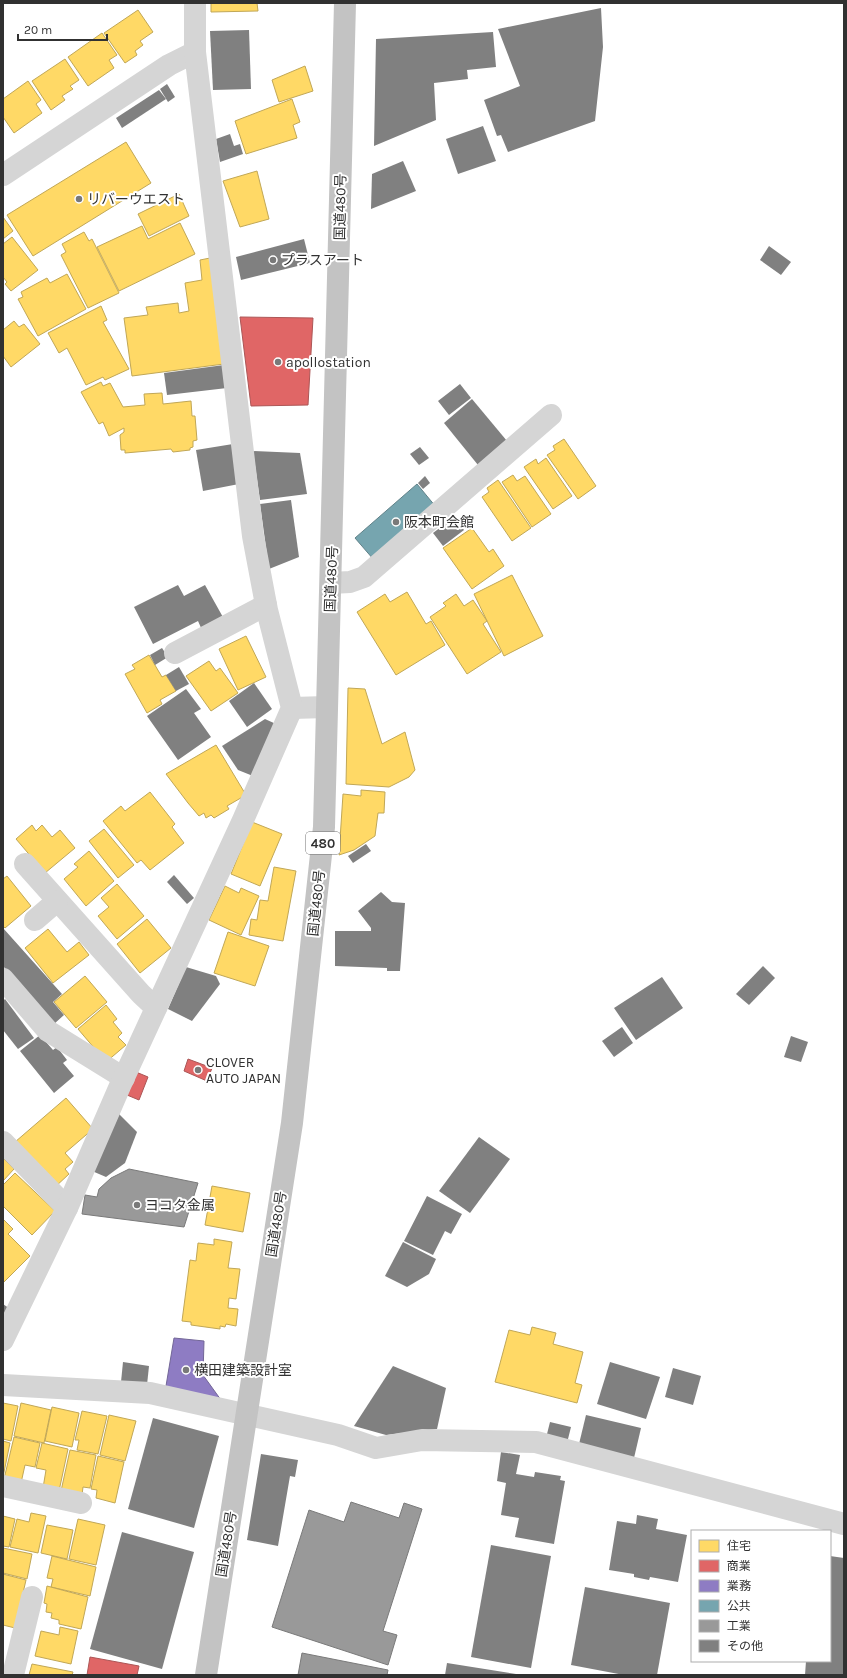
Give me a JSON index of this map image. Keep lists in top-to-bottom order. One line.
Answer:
{"streets":{"highway":["国道480号","480"]},"places":["リバーウエスト","プラスアート","apollostation","阪本町会館","CLOVER AUTO JAPAN","ヨコタ金属","横田建築設計室"],"legend":["住宅","商業","業務","公共","工業","その他"],"scale_bar":"20 m"}
